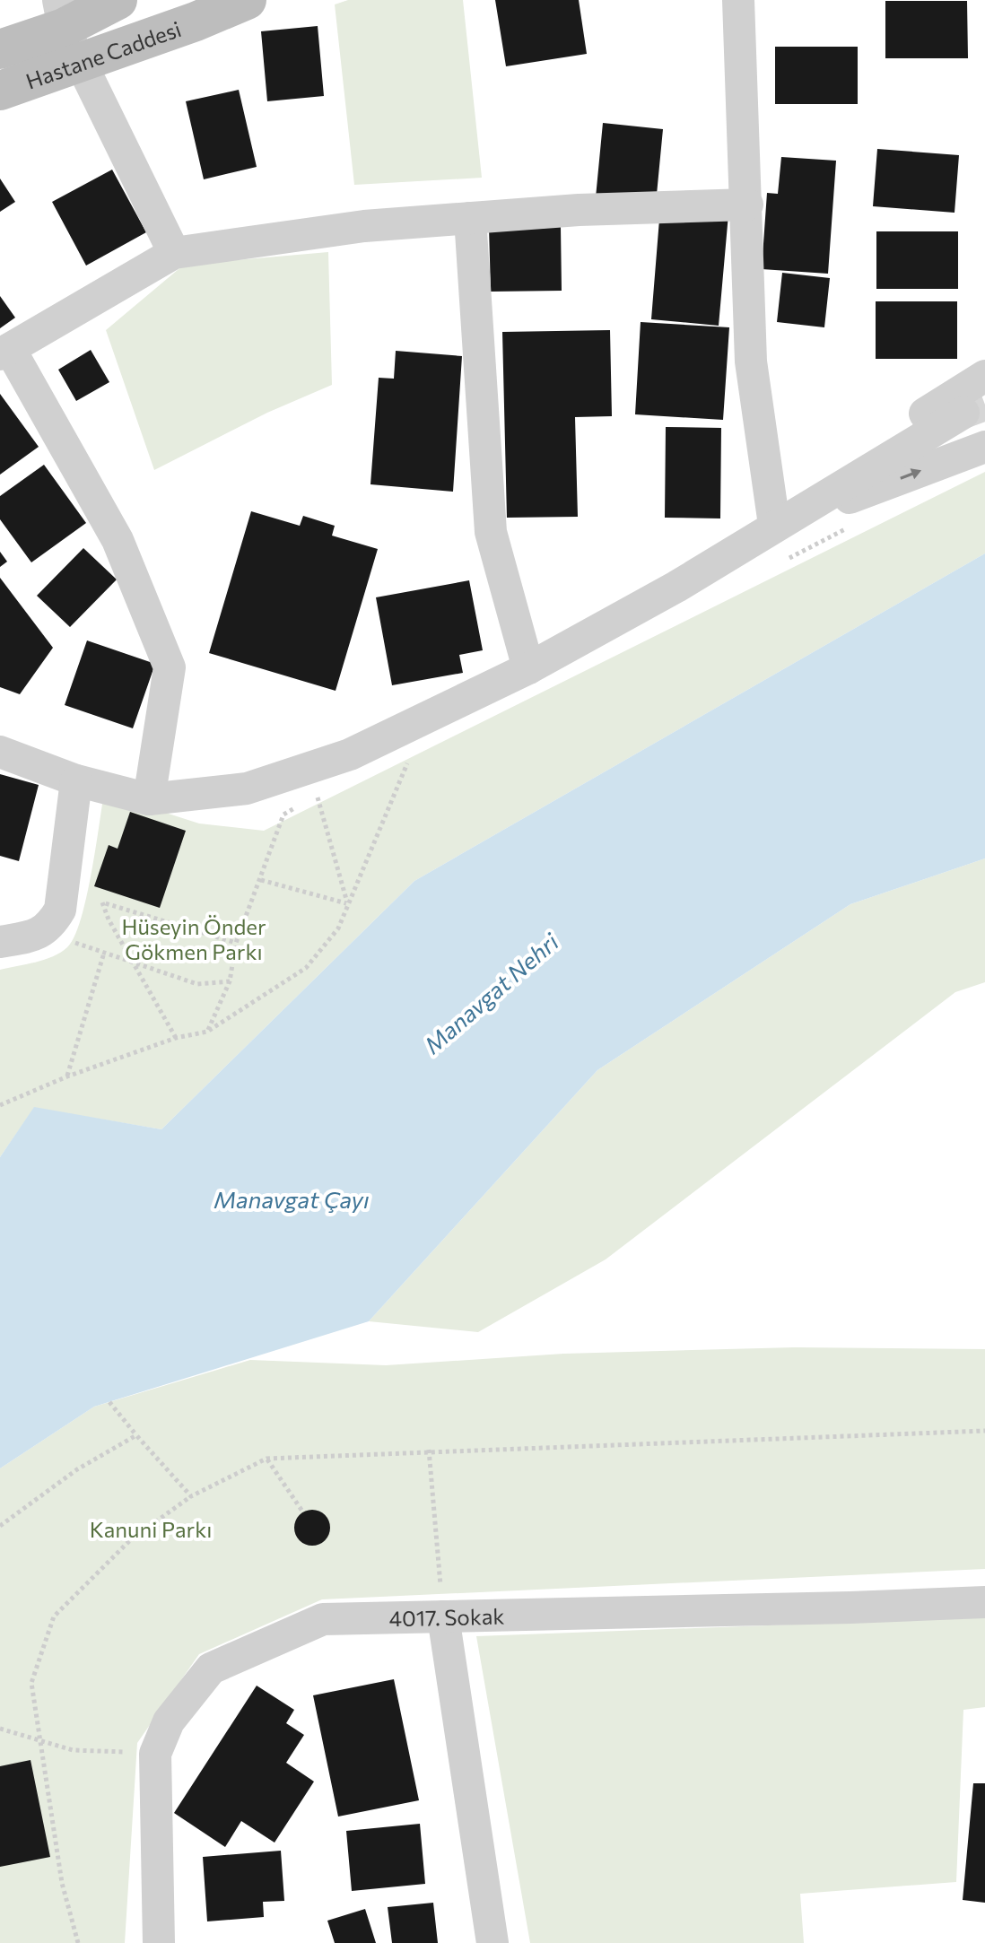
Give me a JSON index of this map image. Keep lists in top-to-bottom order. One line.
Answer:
{"streets":{"main road":["Hastane Caddesi"],"street":["4017. Sokak"]},"water":["Manavgat Nehri","Manavgat Çayı"],"parks":["Hüseyin Önder Gökmen Parkı","Kanuni Parkı"]}
